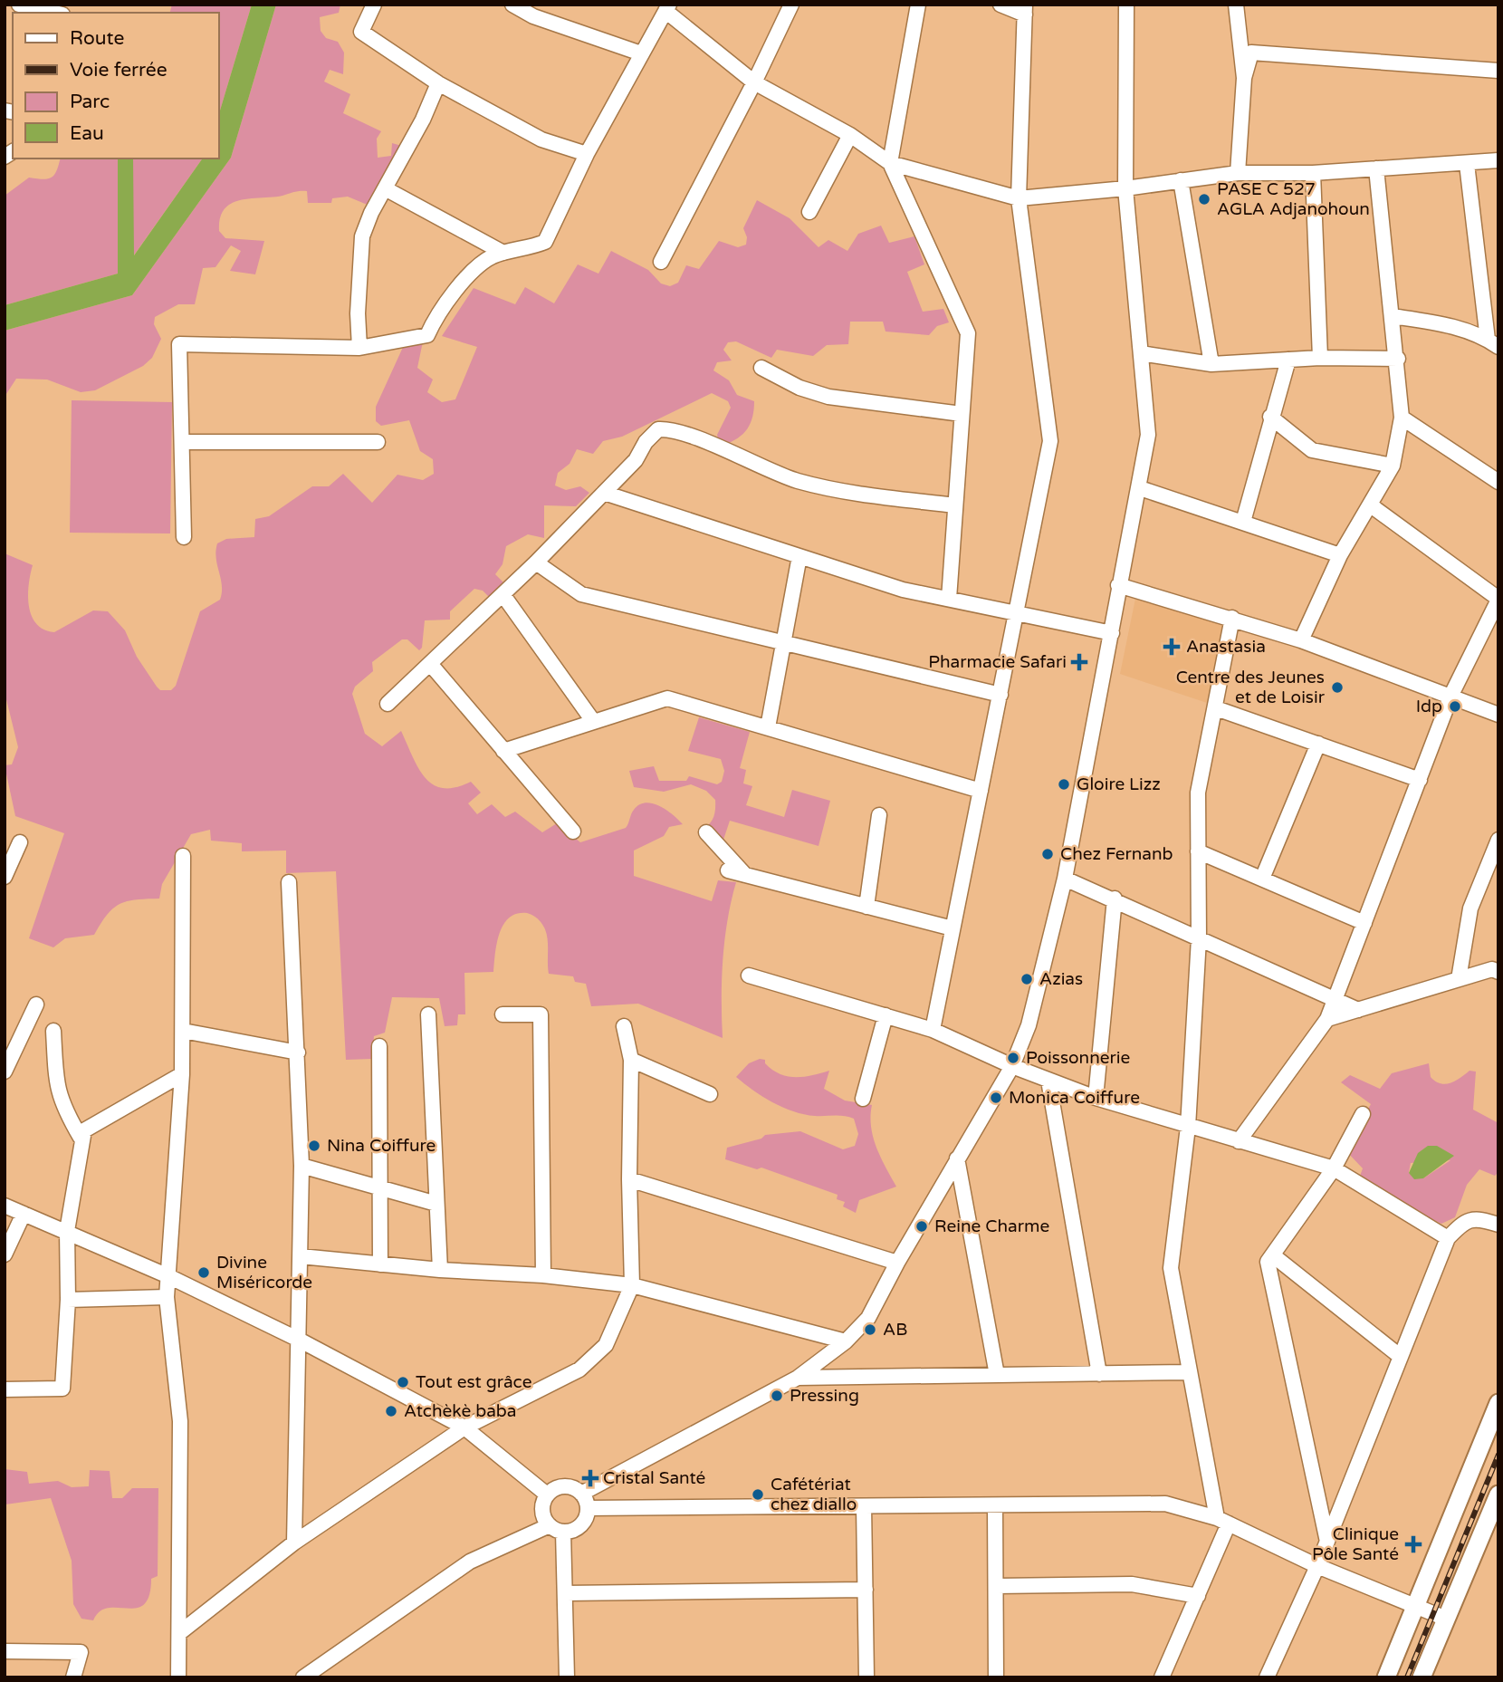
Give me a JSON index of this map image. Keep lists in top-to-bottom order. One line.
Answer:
{"places":{"other":["PASE C 527 AGLA Adjanohoun","Centre des Jeunes et de Loisir","Idp","Gloire Lizz","Chez Fernanb","Azias","Poissonnerie","Monica Coiffure","Nina Coiffure","Reine Charme","Divine Miséricorde","AB","Tout est grâce","Pressing","Atchèkè baba","Cafétériat chez diallo"],"health":["Anastasia","Pharmacie Safari","Cristal Santé","Clinique Pôle Santé"]},"legend":["Route","Voie ferrée","Parc","Eau"]}
